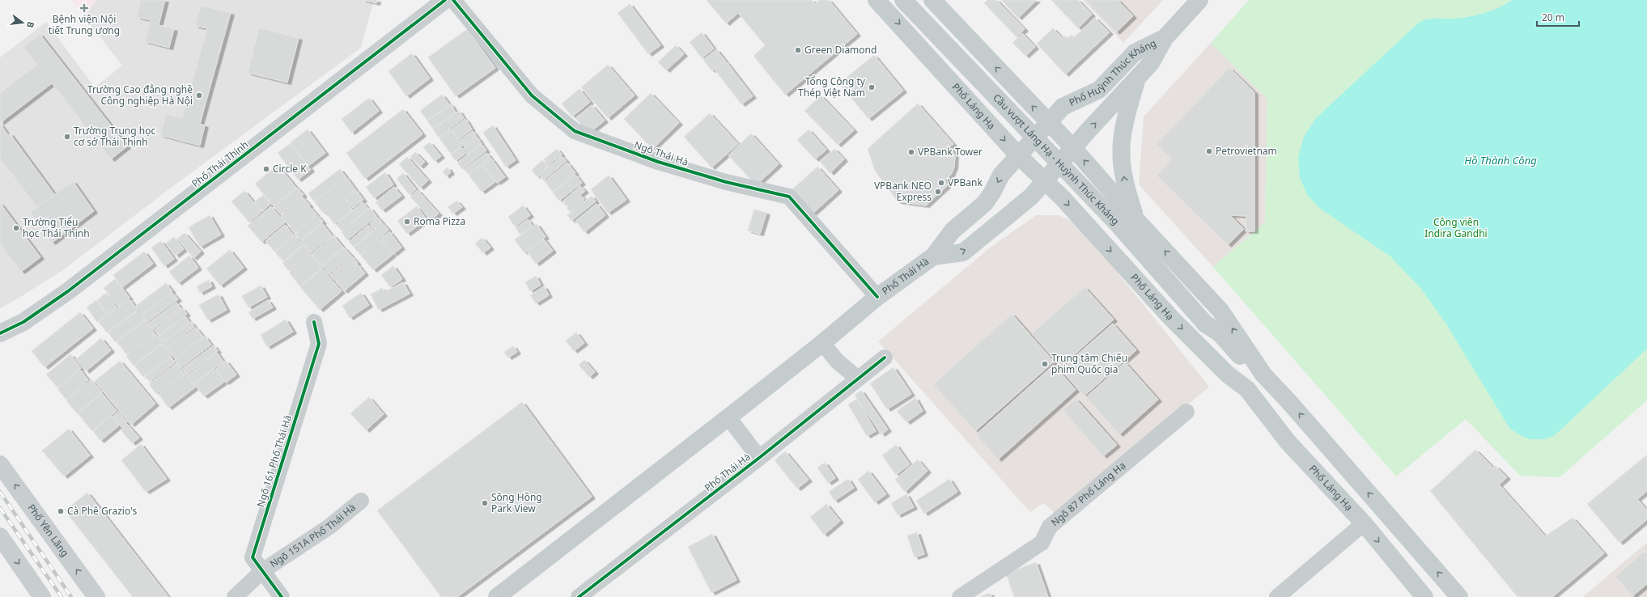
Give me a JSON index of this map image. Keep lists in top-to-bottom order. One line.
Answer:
{"streets":{"main road":["Phố Huỳnh Thúc Kháng","Phố Láng Hạ","Cầu vượt Láng Hạ - Huỳnh Thúc Kháng","Phố Thái Hà"],"street":["Ngõ Thái Hà","Phố Thái Thịnh","Ngõ 161 Phố Thái Hà","Ngõ 87 Phố Láng Hạ","Phố Yên Lãng","Ngõ 151A Phố Thái Hà"]},"crossings":[["Phố Huỳnh Thúc Kháng","Phố Láng Hạ"],["Phố Huỳnh Thúc Kháng","Phố Thái Hà"],["Phố Láng Hạ","Cầu vượt Láng Hạ - Huỳnh Thúc Kháng"],["Phố Láng Hạ","Phố Thái Hà"],["Ngõ Thái Hà","Phố Thái Hà"],["Ngõ 161 Phố Thái Hà","Ngõ 151A Phố Thái Hà"]],"water":["Hồ Thành Công"],"parks":["Công viên Indira Gandhi"],"places":{"health":["Bệnh viện Nội tiết Trung ương"],"other":["Green Diamond","Tổng Công ty Thép Việt Nam","Trường Cao đẳng nghề Công nghiệp Hà Nội","Trường Trung học cơ sở Thái Thịnh","Petrovietnam","VPBank Tower","Circle K","VPBank","VPBank NEO Express","Roma Pizza","Trường Tiểu học Thái Thịnh","Trung tâm Chiếu phim Quốc gia","Sông Hồng Park View","Cà Phê Grazio's"]},"scale_bar":"20 m","north":"right"}
